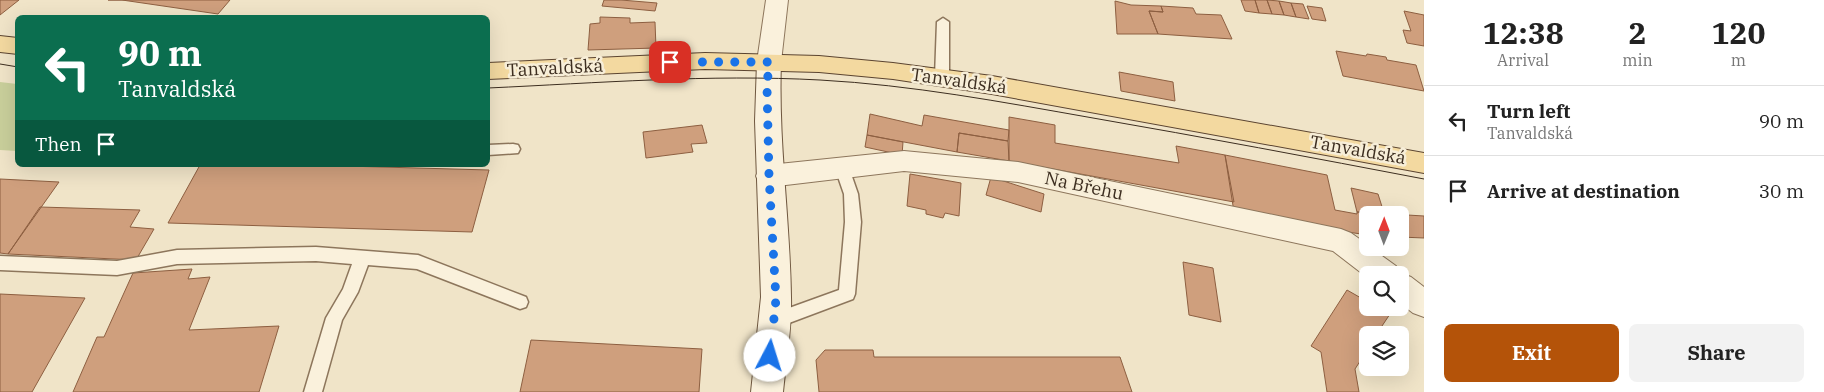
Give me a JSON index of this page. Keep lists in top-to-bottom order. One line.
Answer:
{"streets":{"main road":["Tanvaldská"],"street":["Na Břehu"]},"north":"top","page":{"eta":["12:38","Arrival","2","min","120","m"],"turn":["90 m","Tanvaldská"],"list":[{"name":"Turn left","note":"Tanvaldská","value":"90 m"},{"name":"Arrive at destination","value":"30 m"}],"then":"Then","buttons":["Exit","Share"]}}
